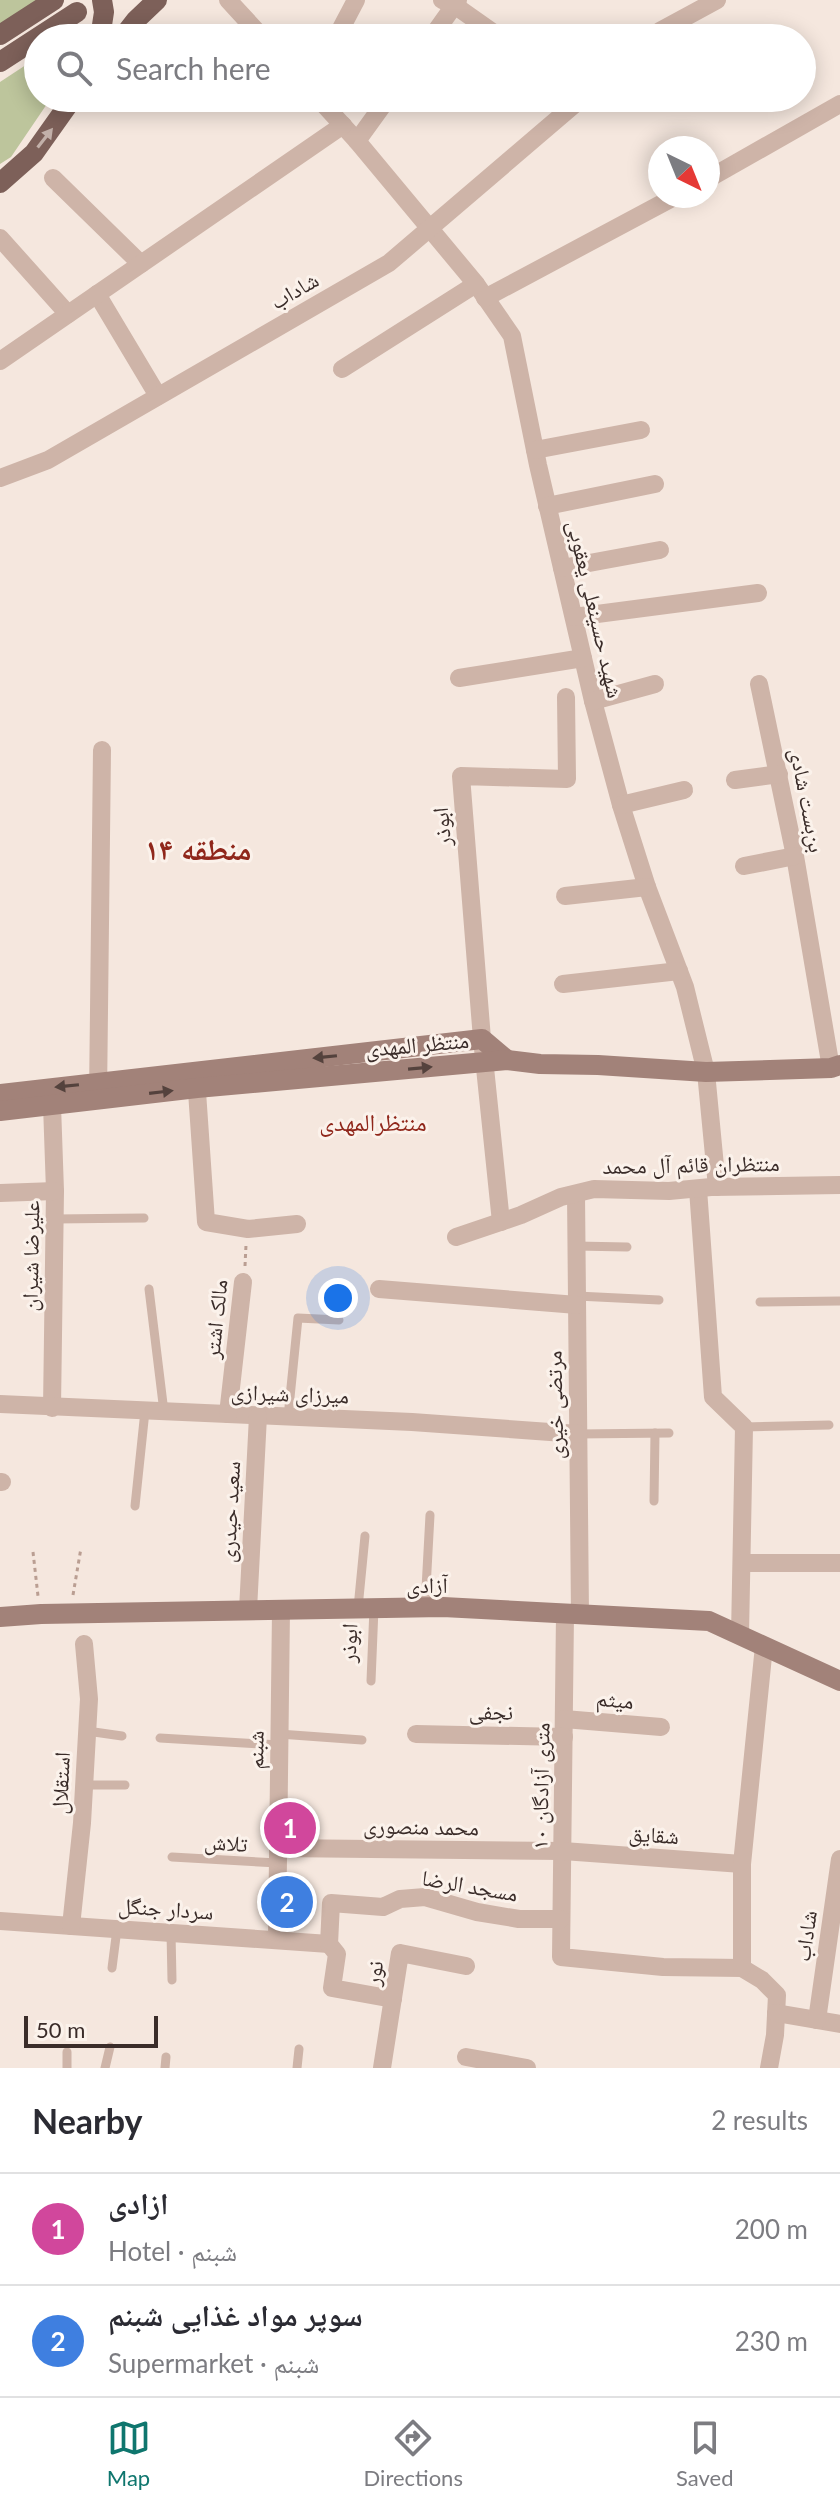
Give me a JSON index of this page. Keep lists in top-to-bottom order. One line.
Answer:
{"streets":{"street":["شاداب","شهید حسینعلی یعقوبی","بن‌بست شادی","ابوذر","منتظر المهدی","منتظران قائم آل محمد","علیرضا شیران","مالک اشتر","میرزای شیرازی","مرتضی خیری","سعید حیدری","آزادی","میثم","نجفی","شبنم","استقلال","۱۰ متری آزادگان","محمد منصوری","شقایق","مسجد الرضا","سردار جنگل","نور"],"lane":["تلاش"]},"crossings":[["شاداب","شهید حسینعلی یعقوبی"],["شهید حسینعلی یعقوبی","منتظر المهدی"],["شهید حسینعلی یعقوبی","منتظران قائم آل محمد"],["بن‌بست شادی","منتظر المهدی"],["ابوذر","منتظر المهدی"],["ابوذر","منتظران قائم آل محمد"],["ابوذر","آزادی"],["منتظر المهدی","علیرضا شیران"],["منتظران قائم آل محمد","مرتضی خیری"],["علیرضا شیران","میرزای شیرازی"],["مالک اشتر","میرزای شیرازی"],["میرزای شیرازی","مرتضی خیری"],["میرزای شیرازی","سعید حیدری"],["مرتضی خیری","آزادی"],["مرتضی خیری","۱۰ متری آزادگان"],["سعید حیدری","آزادی"],["آزادی","شبنم"],["آزادی","۱۰ متری آزادگان"],["میثم","نجفی"],["میثم","۱۰ متری آزادگان"],["نجفی","۱۰ متری آزادگان"],["شبنم","محمد منصوری"],["شبنم","تلاش"],["شبنم","سردار جنگل"],["استقلال","سردار جنگل"],["۱۰ متری آزادگان","محمد منصوری"],["۱۰ متری آزادگان","شقایق"],["۱۰ متری آزادگان","مسجد الرضا"],["محمد منصوری","شقایق"],["محمد منصوری","تلاش"],["مسجد الرضا","سردار جنگل"],["مسجد الرضا","نور"]],"districts":["منطقه ۱۴","منتظرالمهدی"],"scale_bar":"50 m","north":"bottom right","page":{"search":"Search here","pins":["1","2"],"scale":"50 m","heading":["Nearby","2 results"],"list":[{"mark":"1","name":"ازادی","note":"Hotel · شبنم","value":"200 m"},{"mark":"2","name":"سوپر مواد غذایی شبنم","note":"Supermarket · شبنم","value":"230 m"}],"nav":["Map","Directions","Saved"]}}
